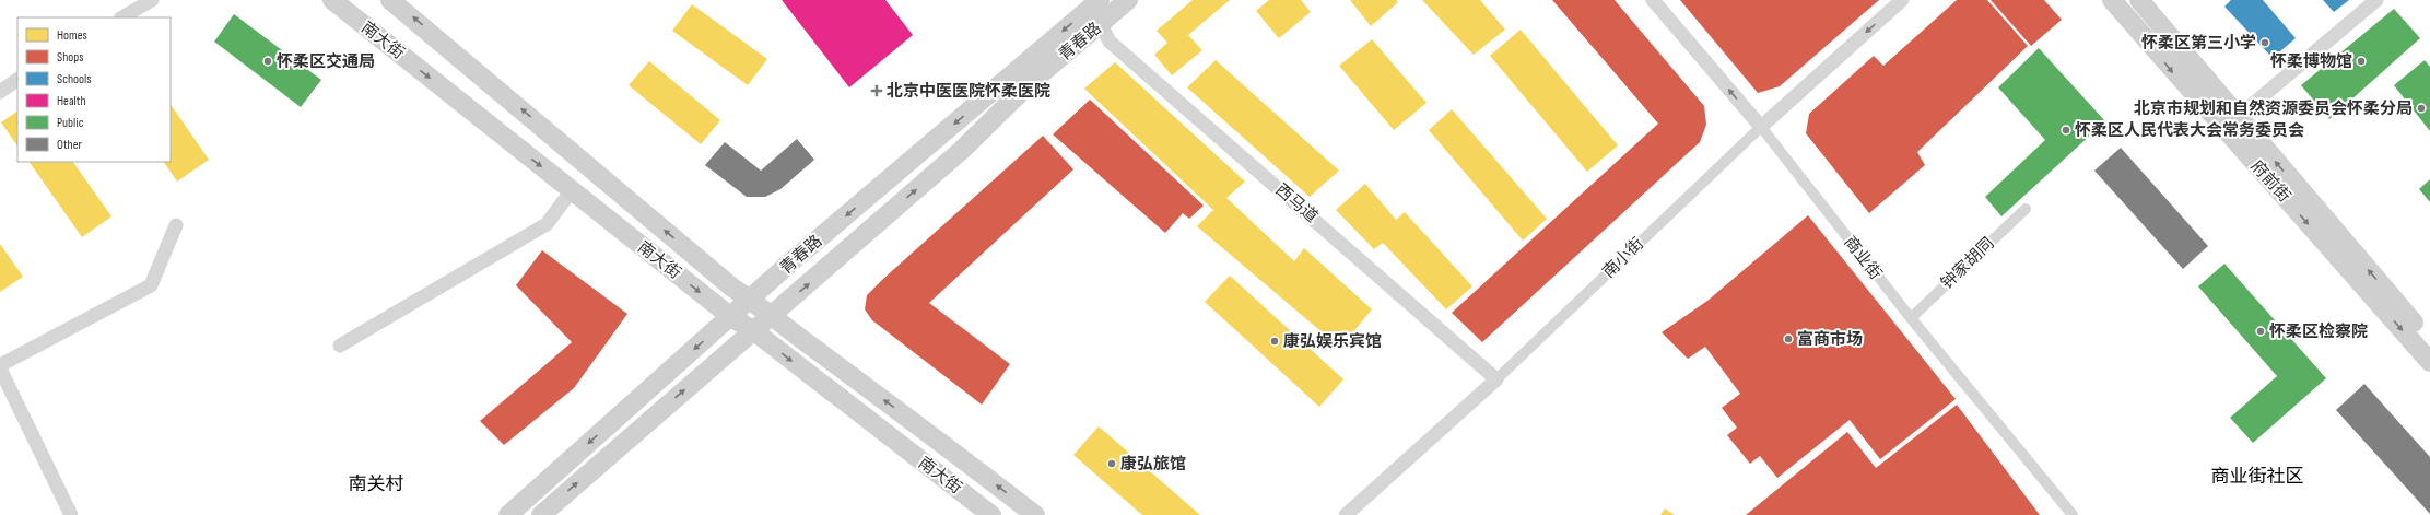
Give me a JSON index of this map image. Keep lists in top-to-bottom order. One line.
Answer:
{"streets":{"main road":["南大街","青春路","府前街"],"street":["西马道","南小街","商业街","钟家胡同"]},"crossings":[["南大街","青春路"],["青春路","西马道"],["西马道","南小街"],["南小街","商业街"],["商业街","钟家胡同"]],"districts":["商业街社区","南关村"],"places":{"other":["怀柔区第三小学","怀柔区交通局","怀柔博物馆","北京市规划和自然资源委员会怀柔分局","怀柔区人民代表大会常务委员会","怀柔区检察院","富商市场","康弘娱乐宾馆","康弘旅馆"],"health":["北京中医医院怀柔医院"]},"legend":["Homes","Shops","Schools","Health","Public","Other"]}
